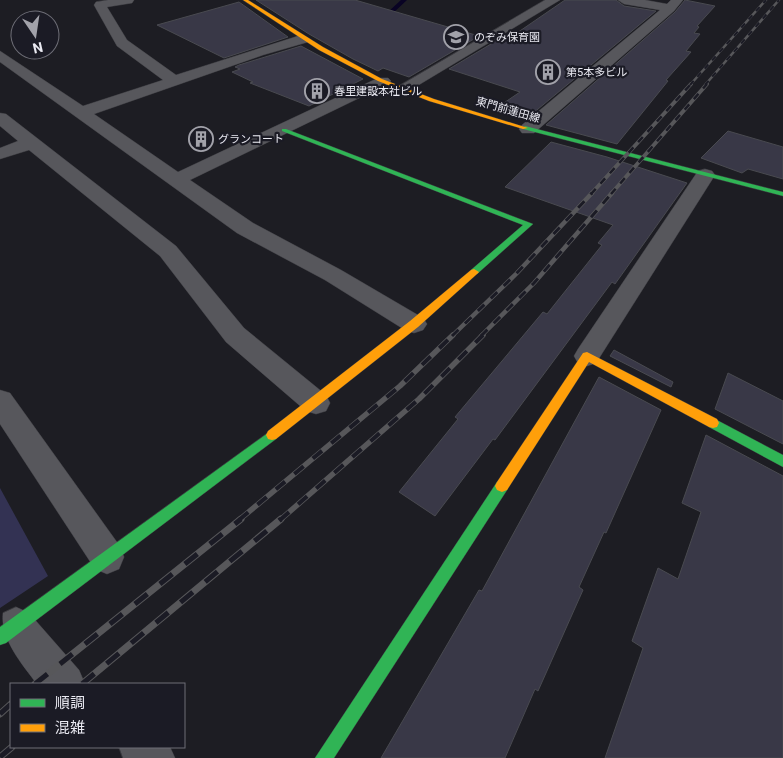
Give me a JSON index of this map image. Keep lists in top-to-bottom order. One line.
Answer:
{"streets":{"street":["東門前蓮田線"]},"places":{"school or university":["のぞみ保育園"],"building":["第5本多ビル","春里建設本社ビル","グランコート"]},"legend":["順調","混雑"],"north":"bottom"}
